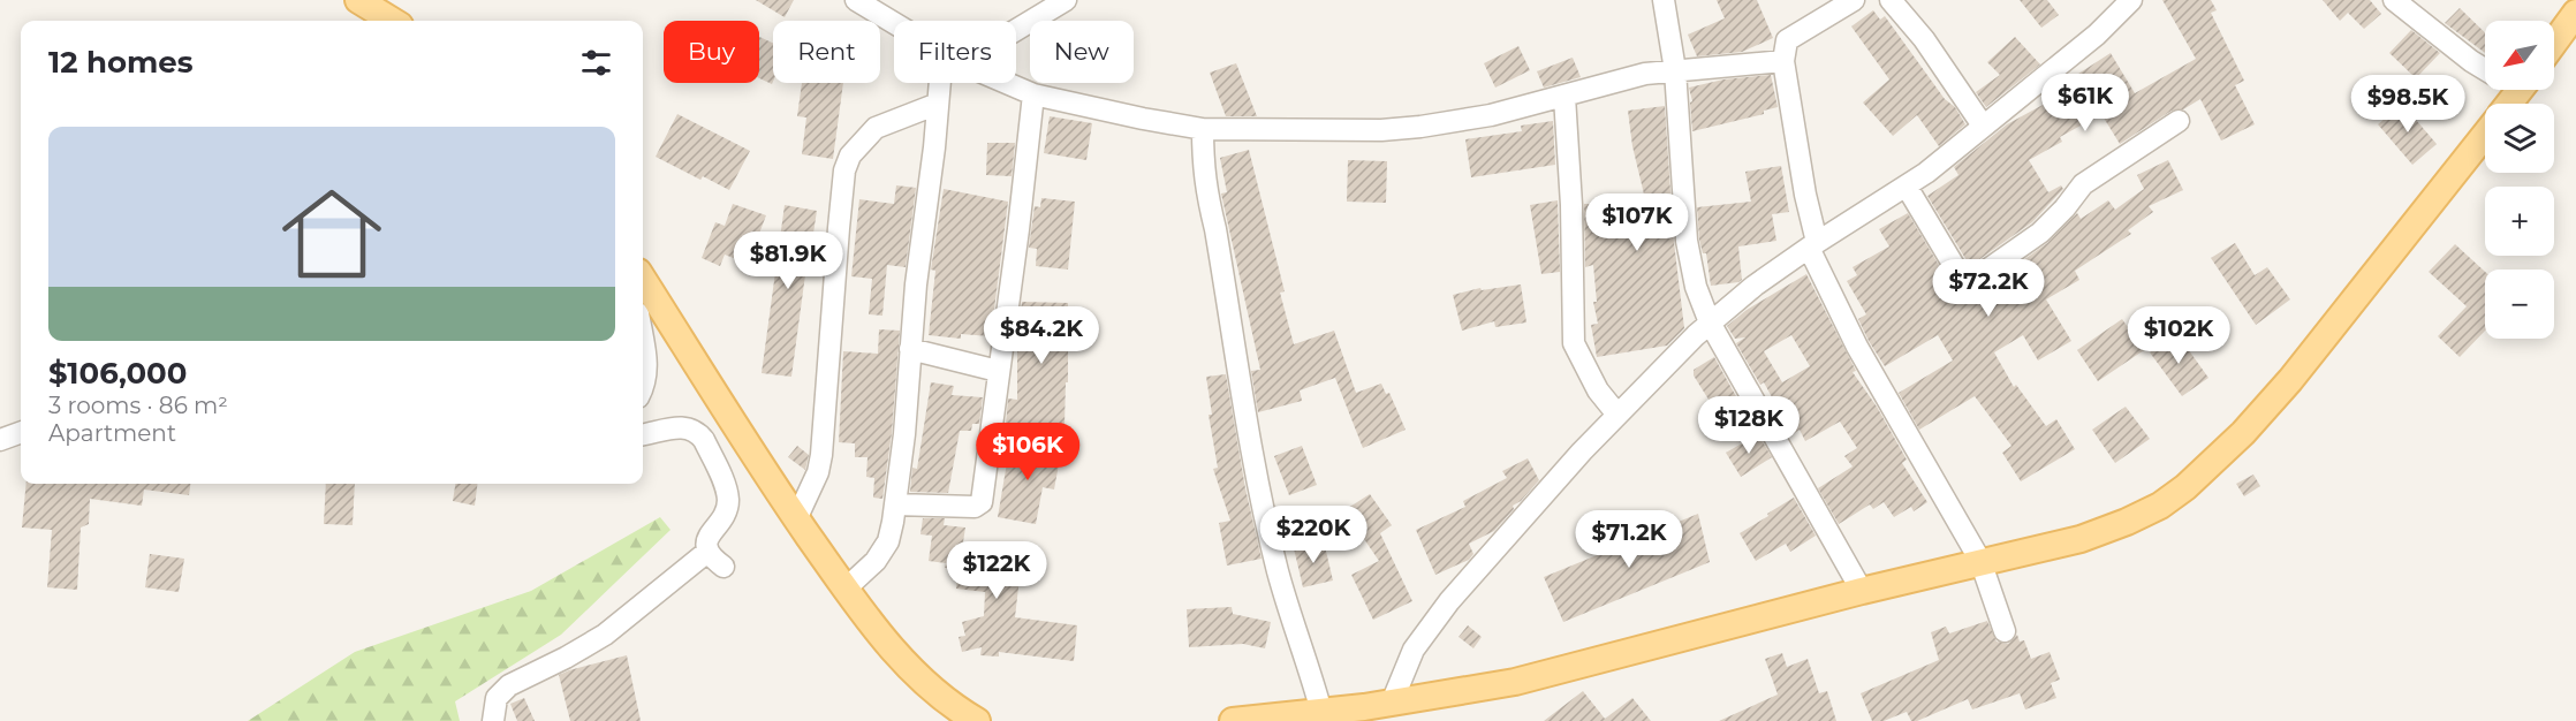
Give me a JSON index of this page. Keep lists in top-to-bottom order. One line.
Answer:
{"north":"bottom left","page":{"map_buttons":["+","−"],"chip":["Buy","Rent","Filters","New"],"heading":"12 homes","price":["$61K","$98.5K","$107K","$81.9K","$72.2K","$84.2K","$102K","$128K","$106K","$220K","$71.2K","$122K"],"list":[{"name":"$106,000","note":"3 rooms · 86 m² · Apartment"}]}}
